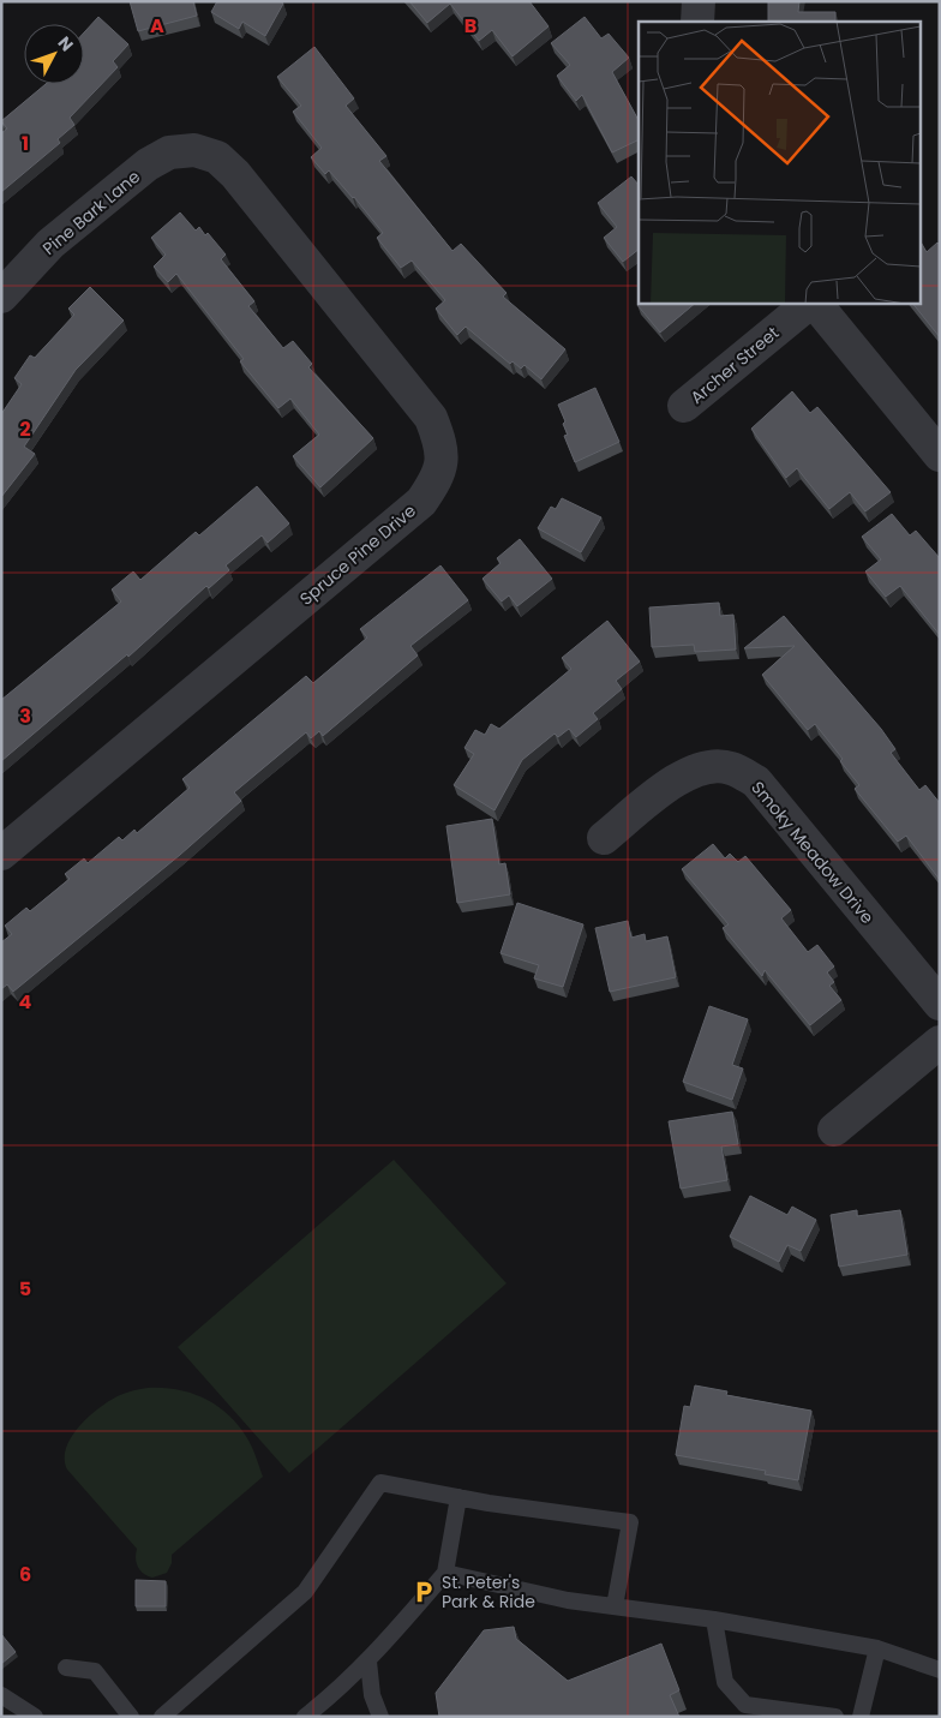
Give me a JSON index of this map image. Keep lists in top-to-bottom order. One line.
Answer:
{"streets":{"street":["Pine Bark Lane","Archer Street","Spruce Pine Drive","Smoky Meadow Drive"]},"crossings":[["Pine Bark Lane","Spruce Pine Drive"]],"places":{"parking":["St. Peter's Park & Ride"]},"north":"top right","grid":{"columns":["A","B"],"rows":["1","2","3","4","5","6"]}}
